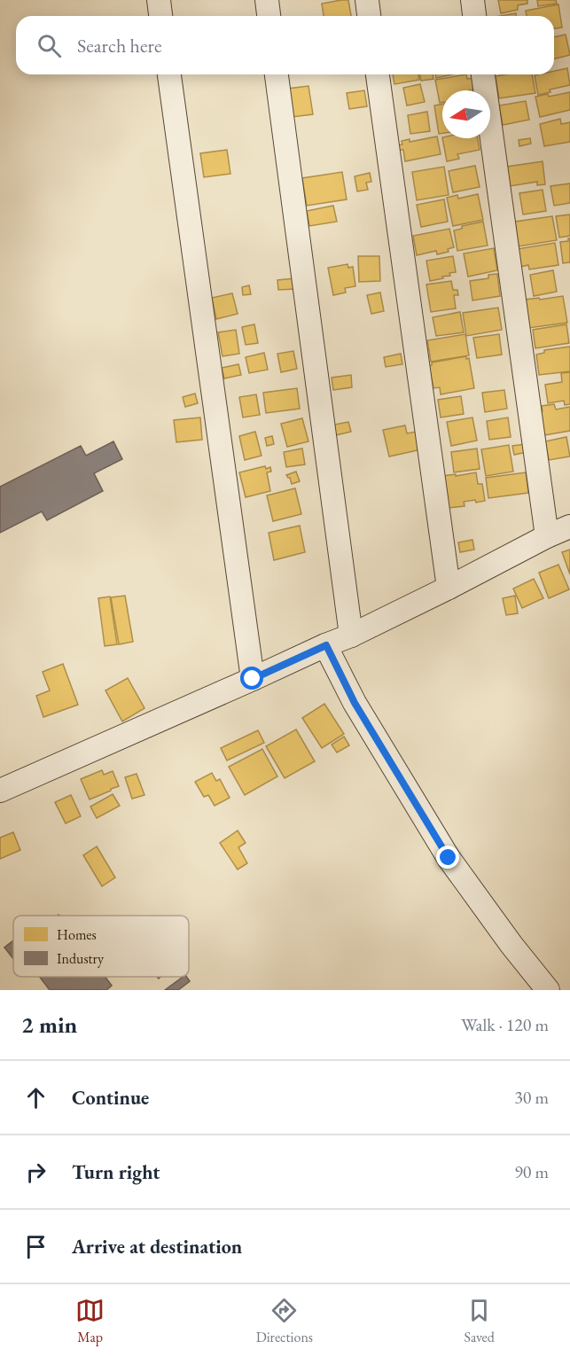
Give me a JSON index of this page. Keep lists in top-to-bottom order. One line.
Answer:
{"legend":["Homes","Industry"],"north":"left","page":{"search":"Search here","heading":["2 min","Walk · 120 m"],"list":[["Continue","30 m"],["Turn right","90 m"],"Arrive at destination"],"nav":["Map","Directions","Saved"]}}
